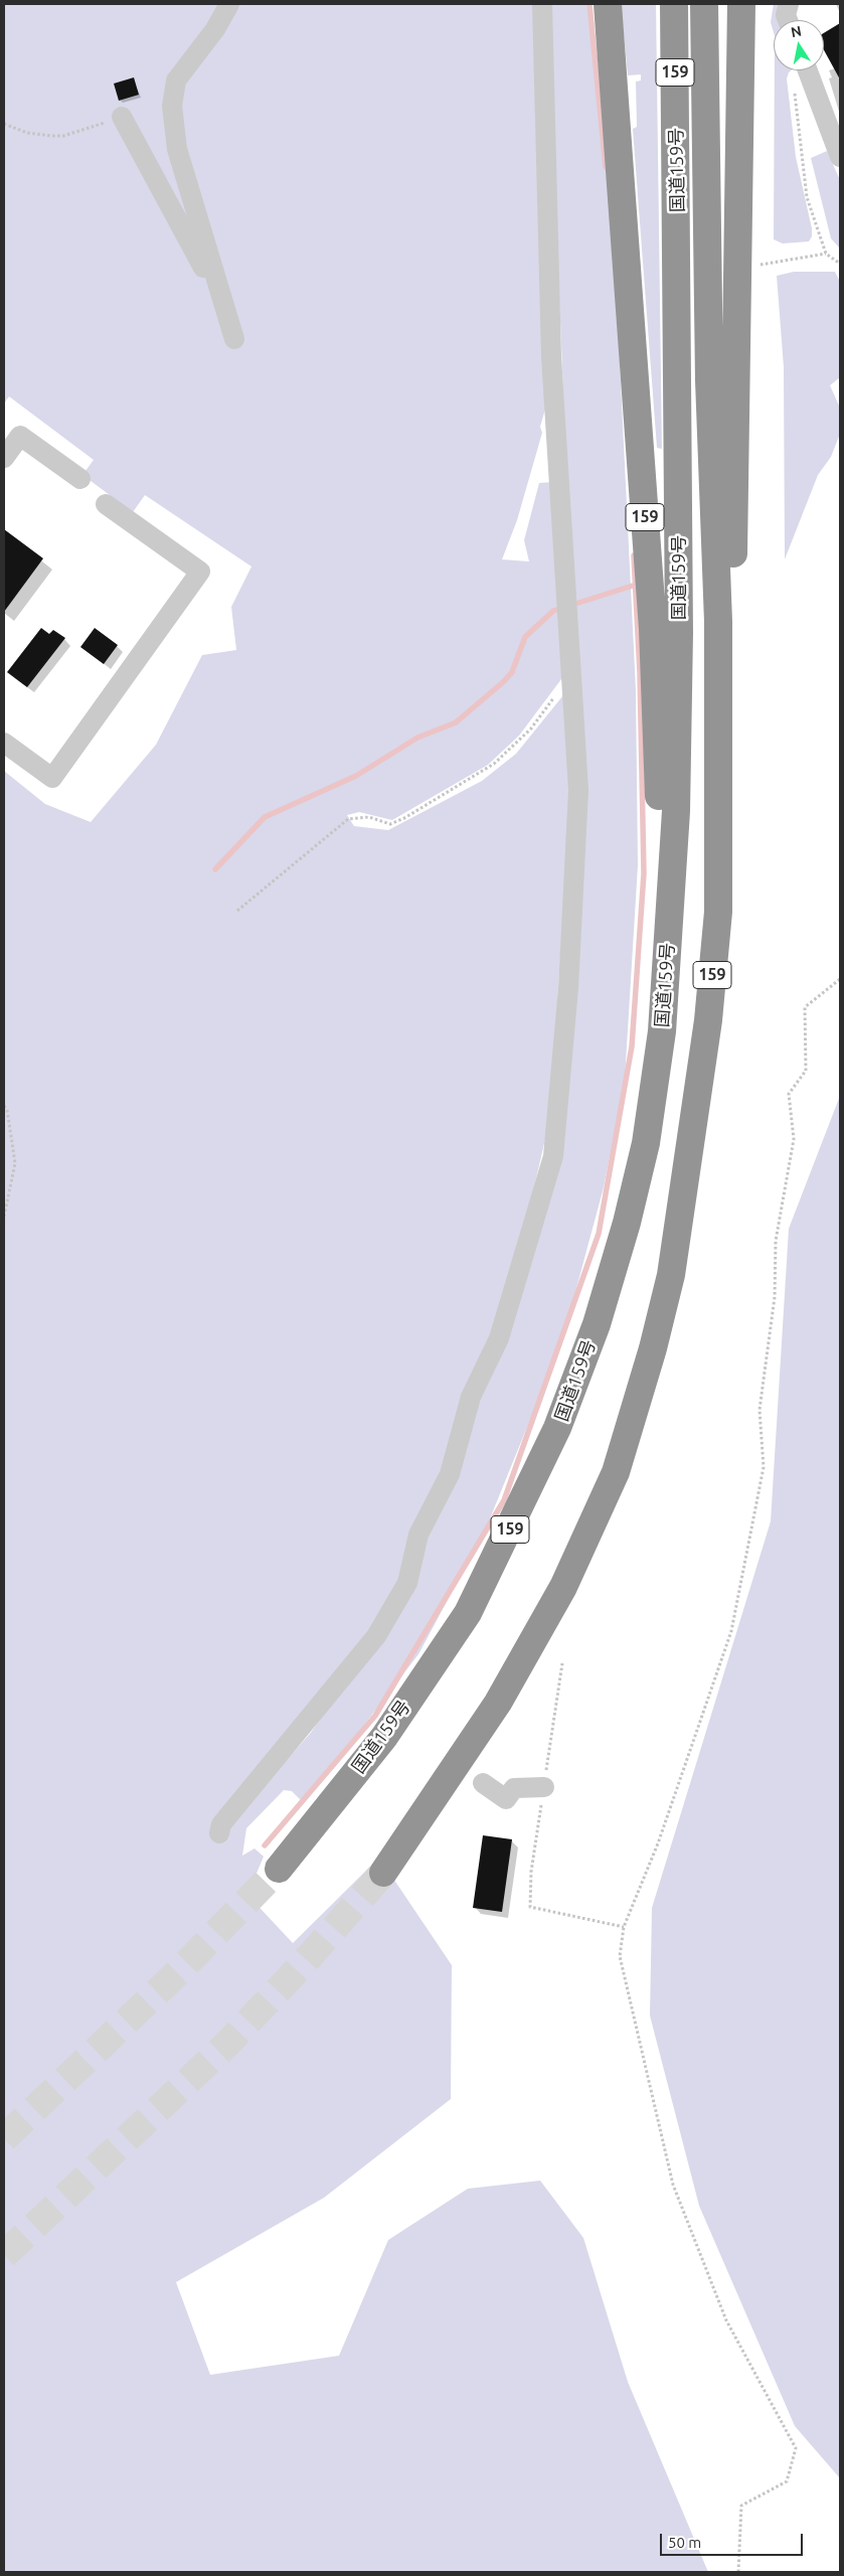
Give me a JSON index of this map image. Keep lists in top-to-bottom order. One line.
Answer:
{"streets":{"highway":["159","国道159号"]},"crossings":[["159","国道159号"]],"scale_bar":"50 m","north":"top"}
